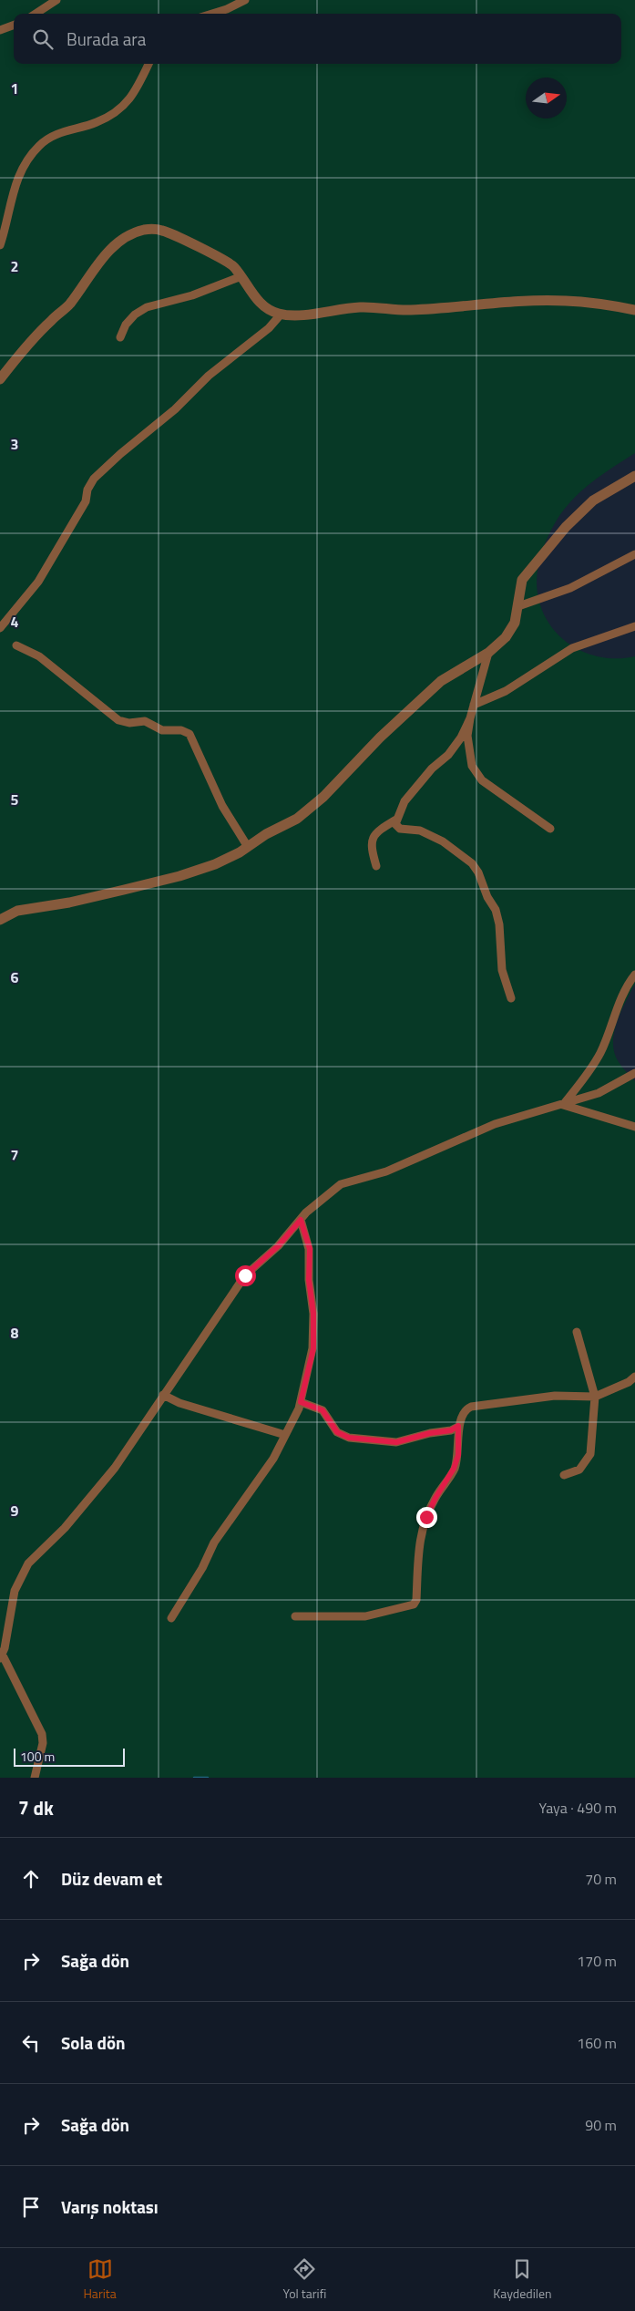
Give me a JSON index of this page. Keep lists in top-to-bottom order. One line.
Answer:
{"scale_bar":"100 m","north":"right","page":{"search":"Burada ara","scale":"100 m","heading":["7 dk","Yaya · 490 m"],"list":[["Düz devam et","70 m"],["Sağa dön","170 m"],["Sola dön","160 m"],["Sağa dön","90 m"],"Varış noktası"],"nav":["Harita","Yol tarifi","Kaydedilen"]},"grid":{"rows":["1","2","3","4","5","6","7","8","9"]}}
